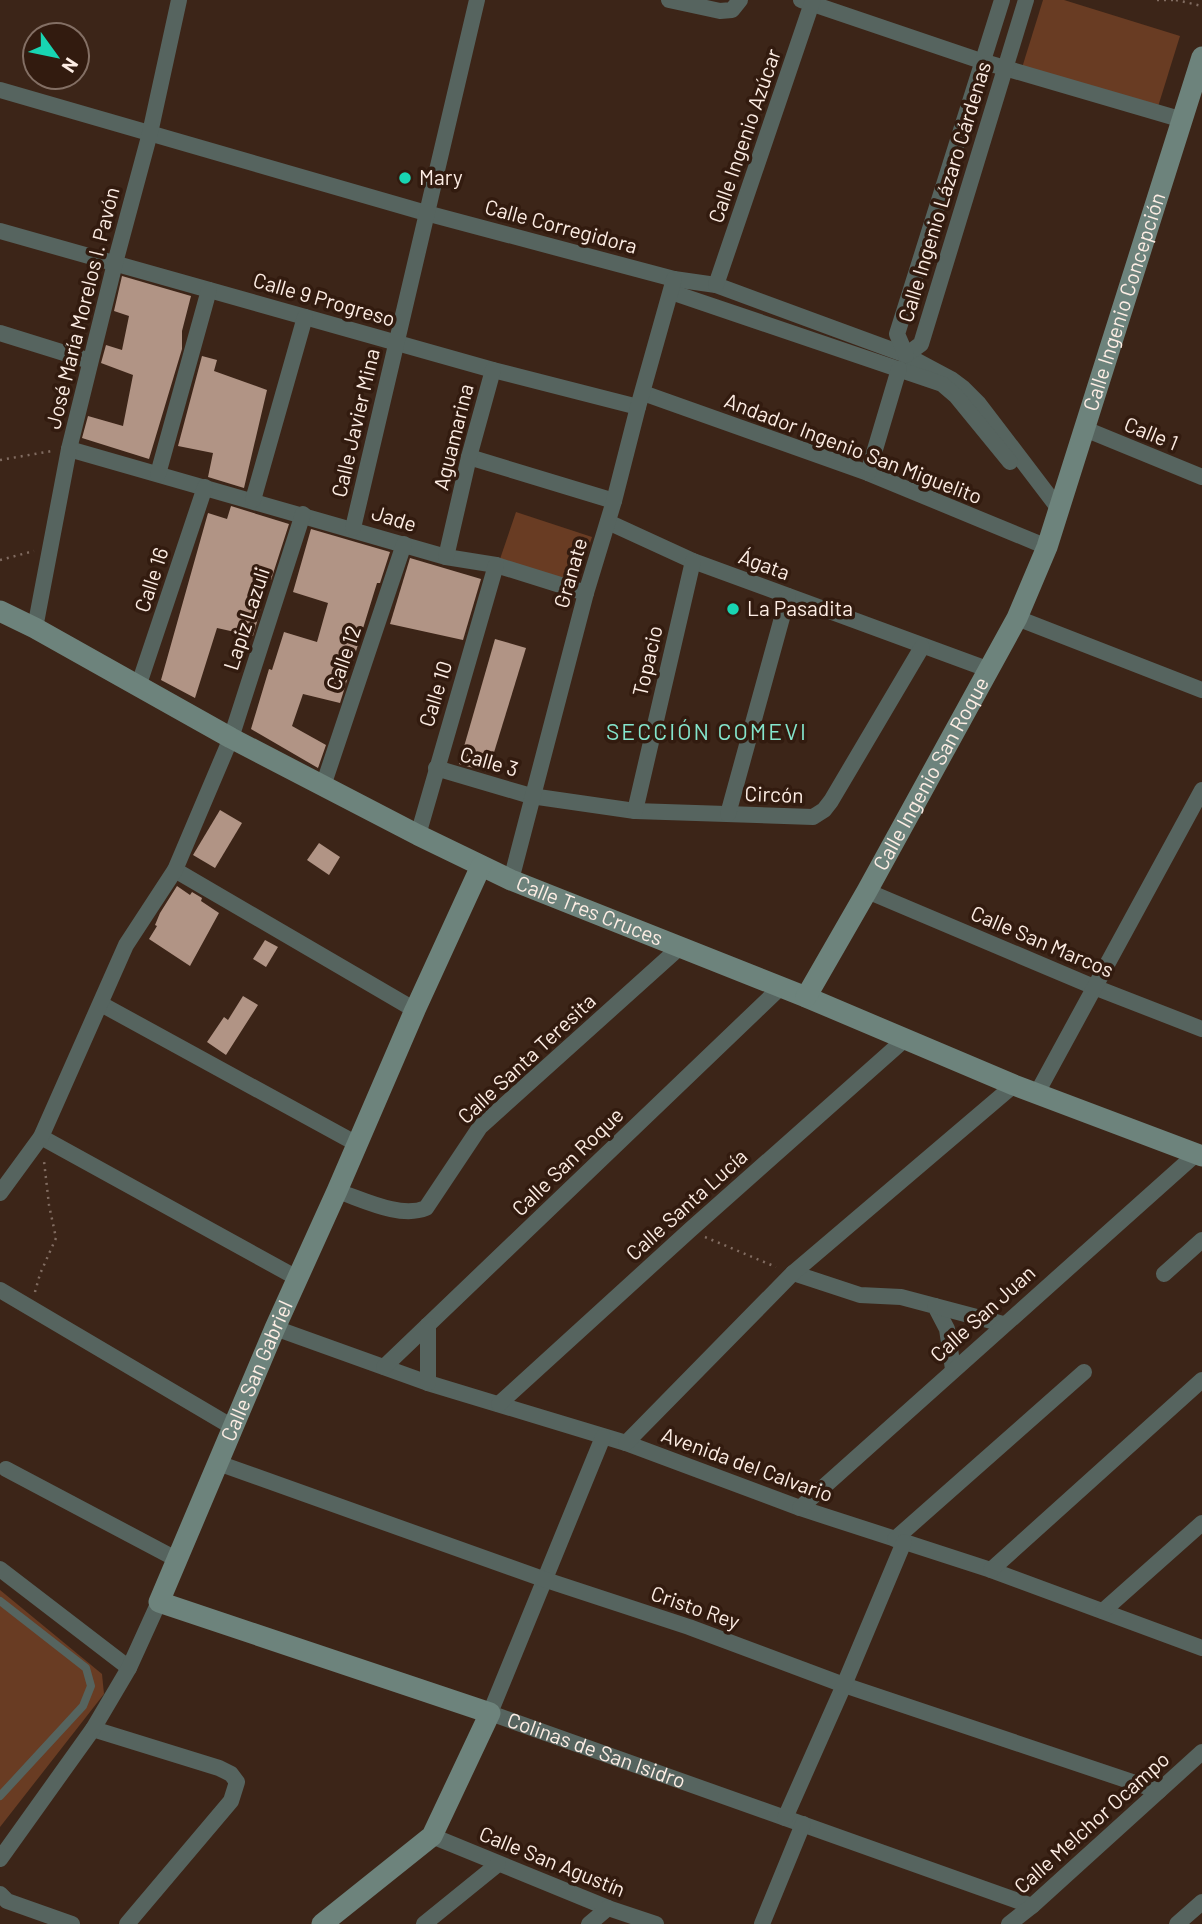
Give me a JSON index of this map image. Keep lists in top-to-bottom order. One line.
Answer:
{"streets":{"street":["Calle Ingenio Azúcar","Calle Ingenio Lázaro Cárdenas","Calle Corregidora","Calle 9 Progreso","Calle Ingenio Concepción","José María Morelos I. Pavón","Calle Javier Mina","Calle 1","Aguamarina","Andador Ingenio San Miguelito","Jade","Ágata","Granate","Calle 16","Lapiz Lazuli","Calle 12","Topacio","Calle 10","Calle 3","Calle Ingenio San Roque","Circón","Calle Tres Cruces","Calle San Marcos","Calle Santa Teresita","Calle San Roque","Calle Santa Lucía","Calle San Juan","Calle San Gabriel","Avenida del Calvario","Cristo Rey","Colinas de San Isidro","Calle Melchor Ocampo","Calle San Agustín"]},"crossings":[["Calle Ingenio Azúcar","Calle Corregidora"],["Calle Ingenio Lázaro Cárdenas","Calle Corregidora"],["Calle Ingenio Lázaro Cárdenas","Andador Ingenio San Miguelito"],["Calle Corregidora","José María Morelos I. Pavón"],["Calle Corregidora","Calle Javier Mina"],["Calle Corregidora","Granate"],["Calle 9 Progreso","José María Morelos I. Pavón"],["Calle 9 Progreso","Calle Javier Mina"],["Calle 9 Progreso","Aguamarina"],["Calle 9 Progreso","Andador Ingenio San Miguelito"],["Calle 9 Progreso","Granate"],["Calle Ingenio Concepción","Calle 1"],["Calle Ingenio Concepción","Andador Ingenio San Miguelito"],["Calle Ingenio Concepción","Calle Ingenio San Roque"],["José María Morelos I. Pavón","Jade"],["José María Morelos I. Pavón","Calle Tres Cruces"],["Calle Javier Mina","Jade"],["Aguamarina","Jade"],["Andador Ingenio San Miguelito","Granate"],["Andador Ingenio San Miguelito","Calle Ingenio San Roque"],["Jade","Granate"],["Jade","Calle 16"],["Jade","Lapiz Lazuli"],["Jade","Calle 12"],["Jade","Calle 10"],["Ágata","Granate"],["Ágata","Topacio"],["Ágata","Calle Ingenio San Roque"],["Ágata","Circón"],["Granate","Calle 3"],["Granate","Circón"],["Granate","Calle Tres Cruces"],["Calle 16","Calle Tres Cruces"],["Lapiz Lazuli","Calle Tres Cruces"],["Calle 12","Calle Tres Cruces"],["Topacio","Circón"],["Calle 10","Calle 3"],["Calle 10","Calle Tres Cruces"],["Calle 3","Circón"],["Calle Ingenio San Roque","Calle Tres Cruces"],["Calle Ingenio San Roque","Calle San Marcos"],["Calle Tres Cruces","Calle Santa Teresita"],["Calle Tres Cruces","Calle San Roque"],["Calle Tres Cruces","Calle Santa Lucía"],["Calle Tres Cruces","Calle San Juan"],["Calle Tres Cruces","Calle San Gabriel"],["Calle Santa Teresita","Calle San Gabriel"],["Calle San Roque","Avenida del Calvario"],["Calle Santa Lucía","Avenida del Calvario"],["Calle San Juan","Avenida del Calvario"],["Calle San Gabriel","Avenida del Calvario"],["Calle San Gabriel","Cristo Rey"],["Calle San Gabriel","Colinas de San Isidro"],["Cristo Rey","Calle Melchor Ocampo"],["Colinas de San Isidro","Calle Melchor Ocampo"]],"districts":["SECCIÓN COMEVI"],"places":["Mary","La Pasadita"],"north":"bottom right"}
